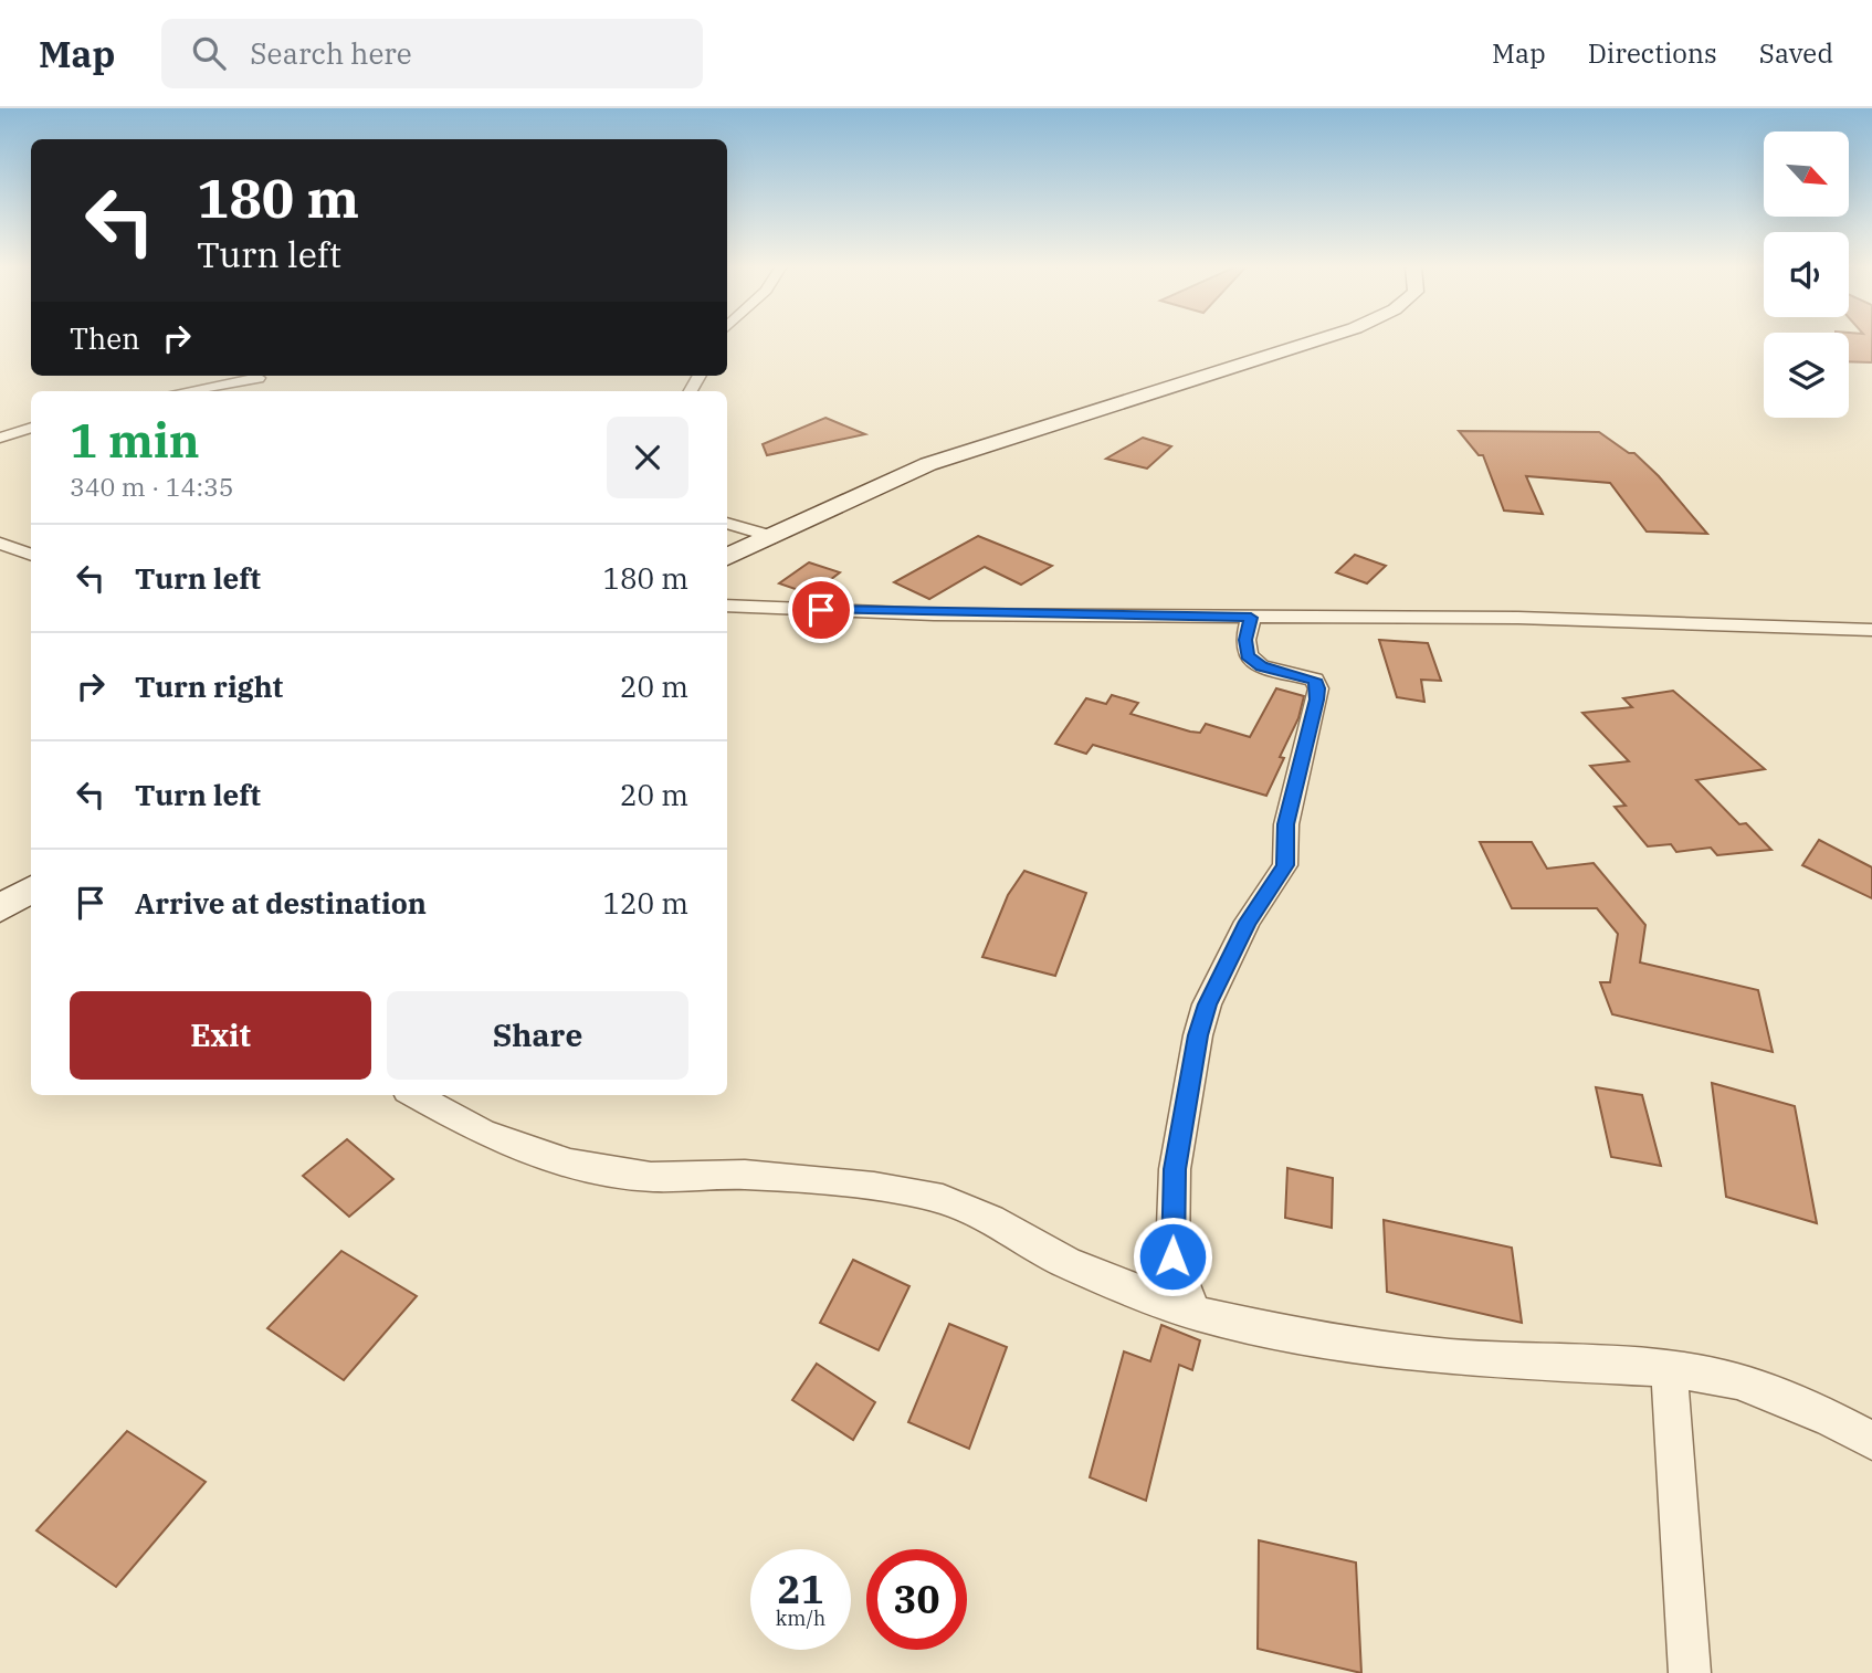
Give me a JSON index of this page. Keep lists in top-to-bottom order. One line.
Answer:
{"north":"bottom right","page":{"header":"Map","search":"Search here","nav":["Map","Directions","Saved"],"turn":["180 m","Turn left"],"then":"Then","heading":["1 min","340 m · 14:35"],"list":[{"name":"Turn left","value":"180 m"},{"name":"Turn right","value":"20 m"},{"name":"Turn left","value":"20 m"},{"name":"Arrive at destination","value":"120 m"}],"buttons":["Exit","Share"],"speed":"21 km/h","limit":"30"}}
